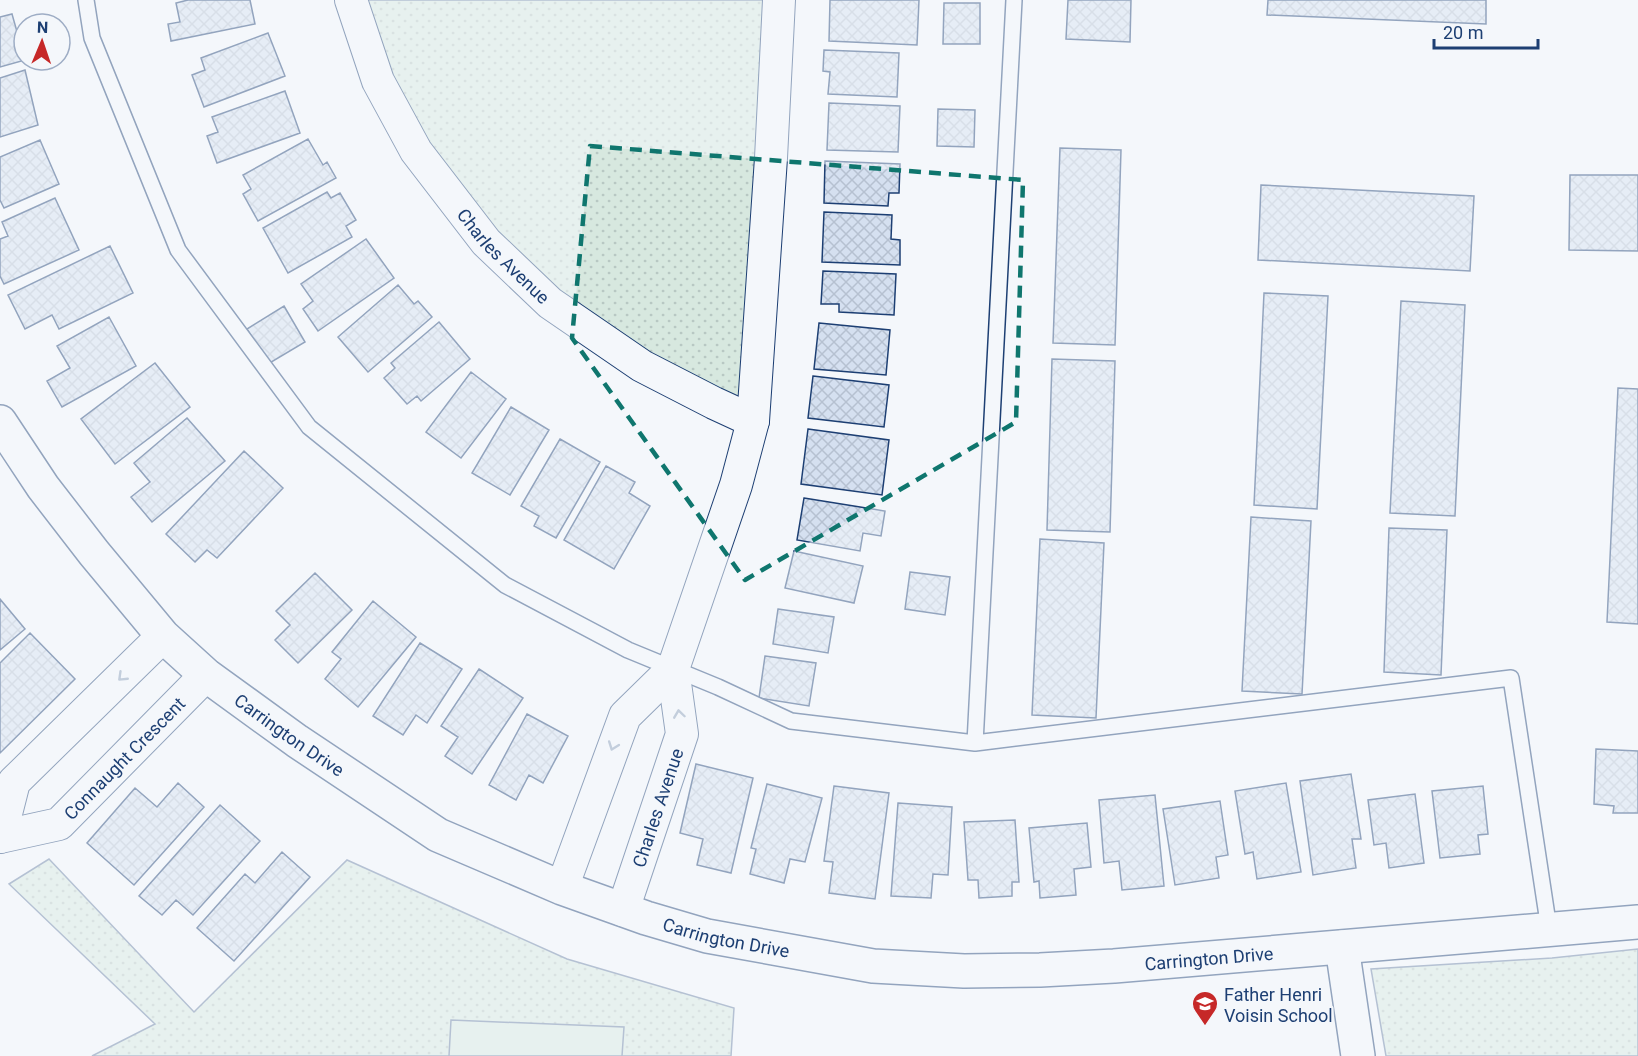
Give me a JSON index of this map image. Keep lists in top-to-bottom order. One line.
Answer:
{"streets":{"street":["Charles Avenue","Carrington Drive","Connaught Crescent"]},"crossings":[["Charles Avenue","Carrington Drive"],["Carrington Drive","Connaught Crescent"]],"places":{"school or university":["Father Henri Voisin School"]},"scale_bar":"20 m","north":"top"}
